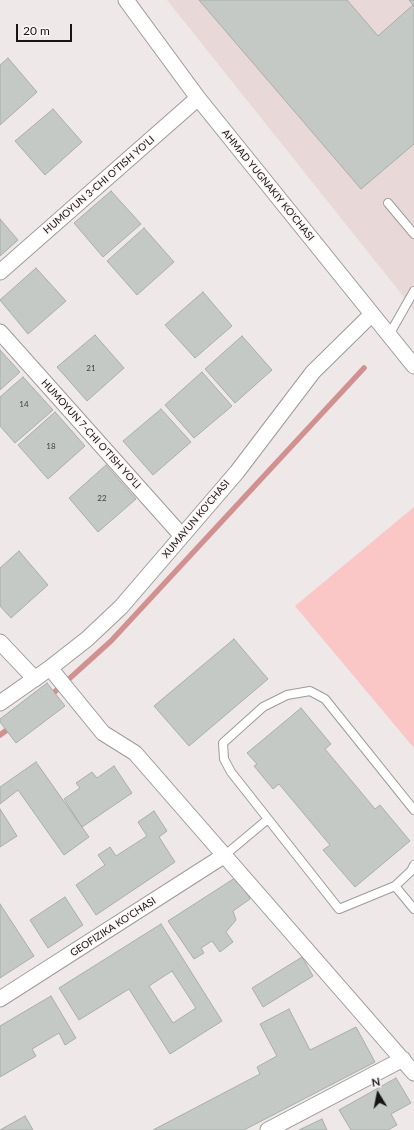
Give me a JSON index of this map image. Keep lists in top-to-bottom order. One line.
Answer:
{"streets":{"street":["HUMOYUN 3-CHI O'TISH YO'LI","AHMAD YUGNAKIY KO'CHASI","HUMOYUN 7-CHI O'TISH YO'LI","XUMAYUN KO'CHASI","GEOFIZIKA KO'CHASI"]},"crossings":[["HUMOYUN 3-CHI O'TISH YO'LI","AHMAD YUGNAKIY KO'CHASI"],["AHMAD YUGNAKIY KO'CHASI","XUMAYUN KO'CHASI"],["HUMOYUN 7-CHI O'TISH YO'LI","XUMAYUN KO'CHASI"]],"house_numbers":["21","14","18","22"],"scale_bar":"20 m","north":"top"}
